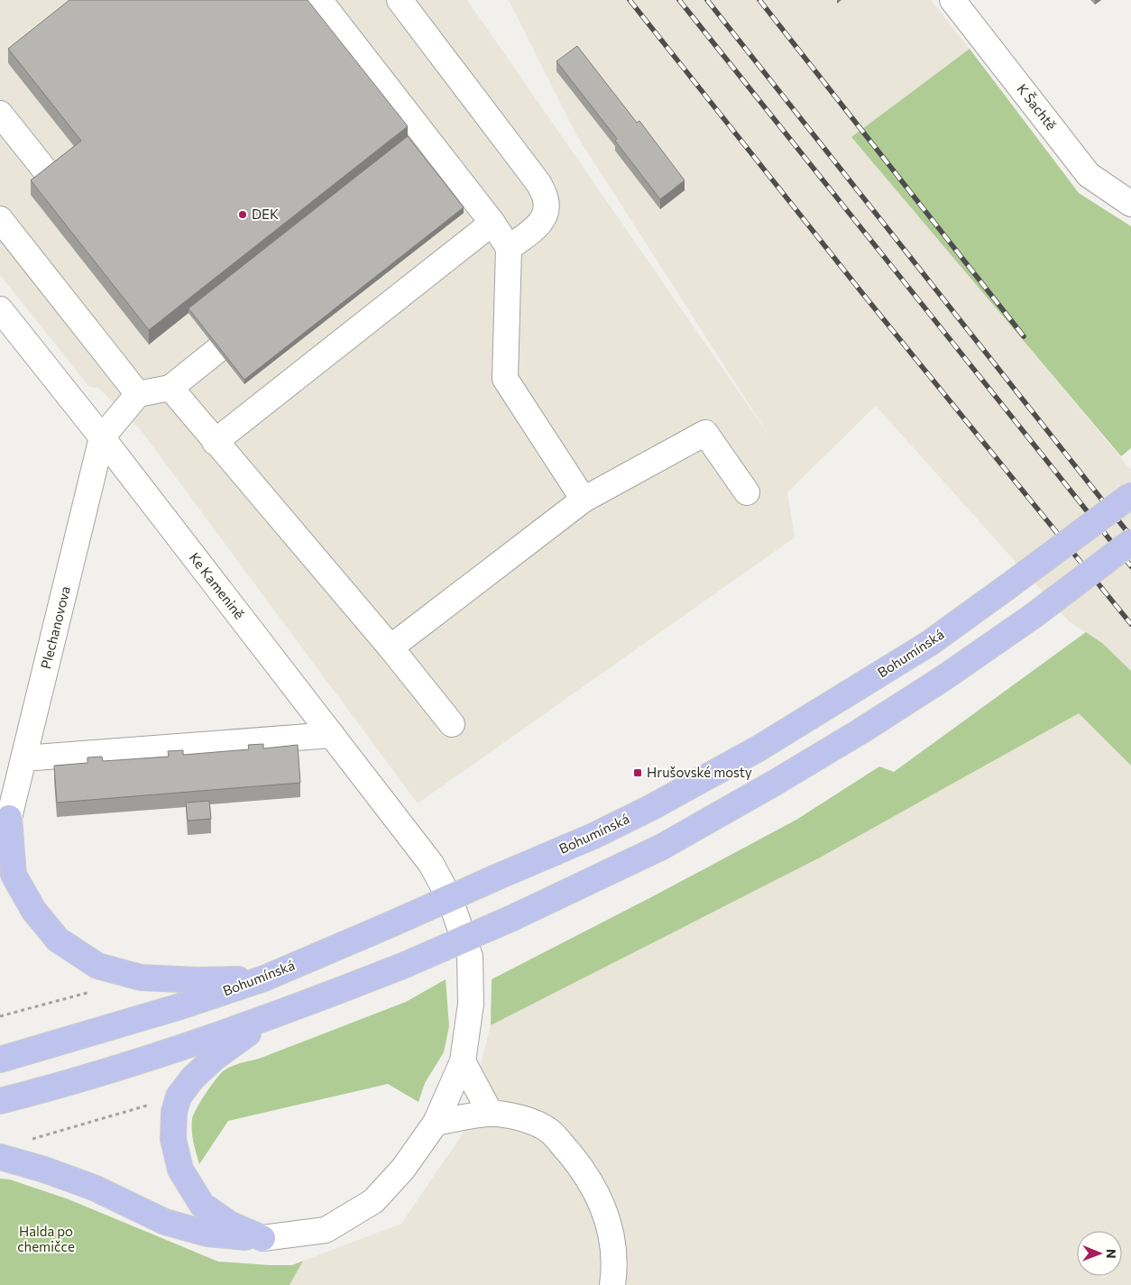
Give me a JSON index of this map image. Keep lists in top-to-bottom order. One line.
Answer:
{"streets":{"main road":["Bohumínská"],"street":["K Šachtě","Ke Kamenině","Plechanovova"]},"crossings":[["Ke Kamenině","Plechanovova"]],"parks":["Halda po chemičce"],"places":{"other":["DEK"],"transit":["Hrušovské mosty"]},"north":"right"}
